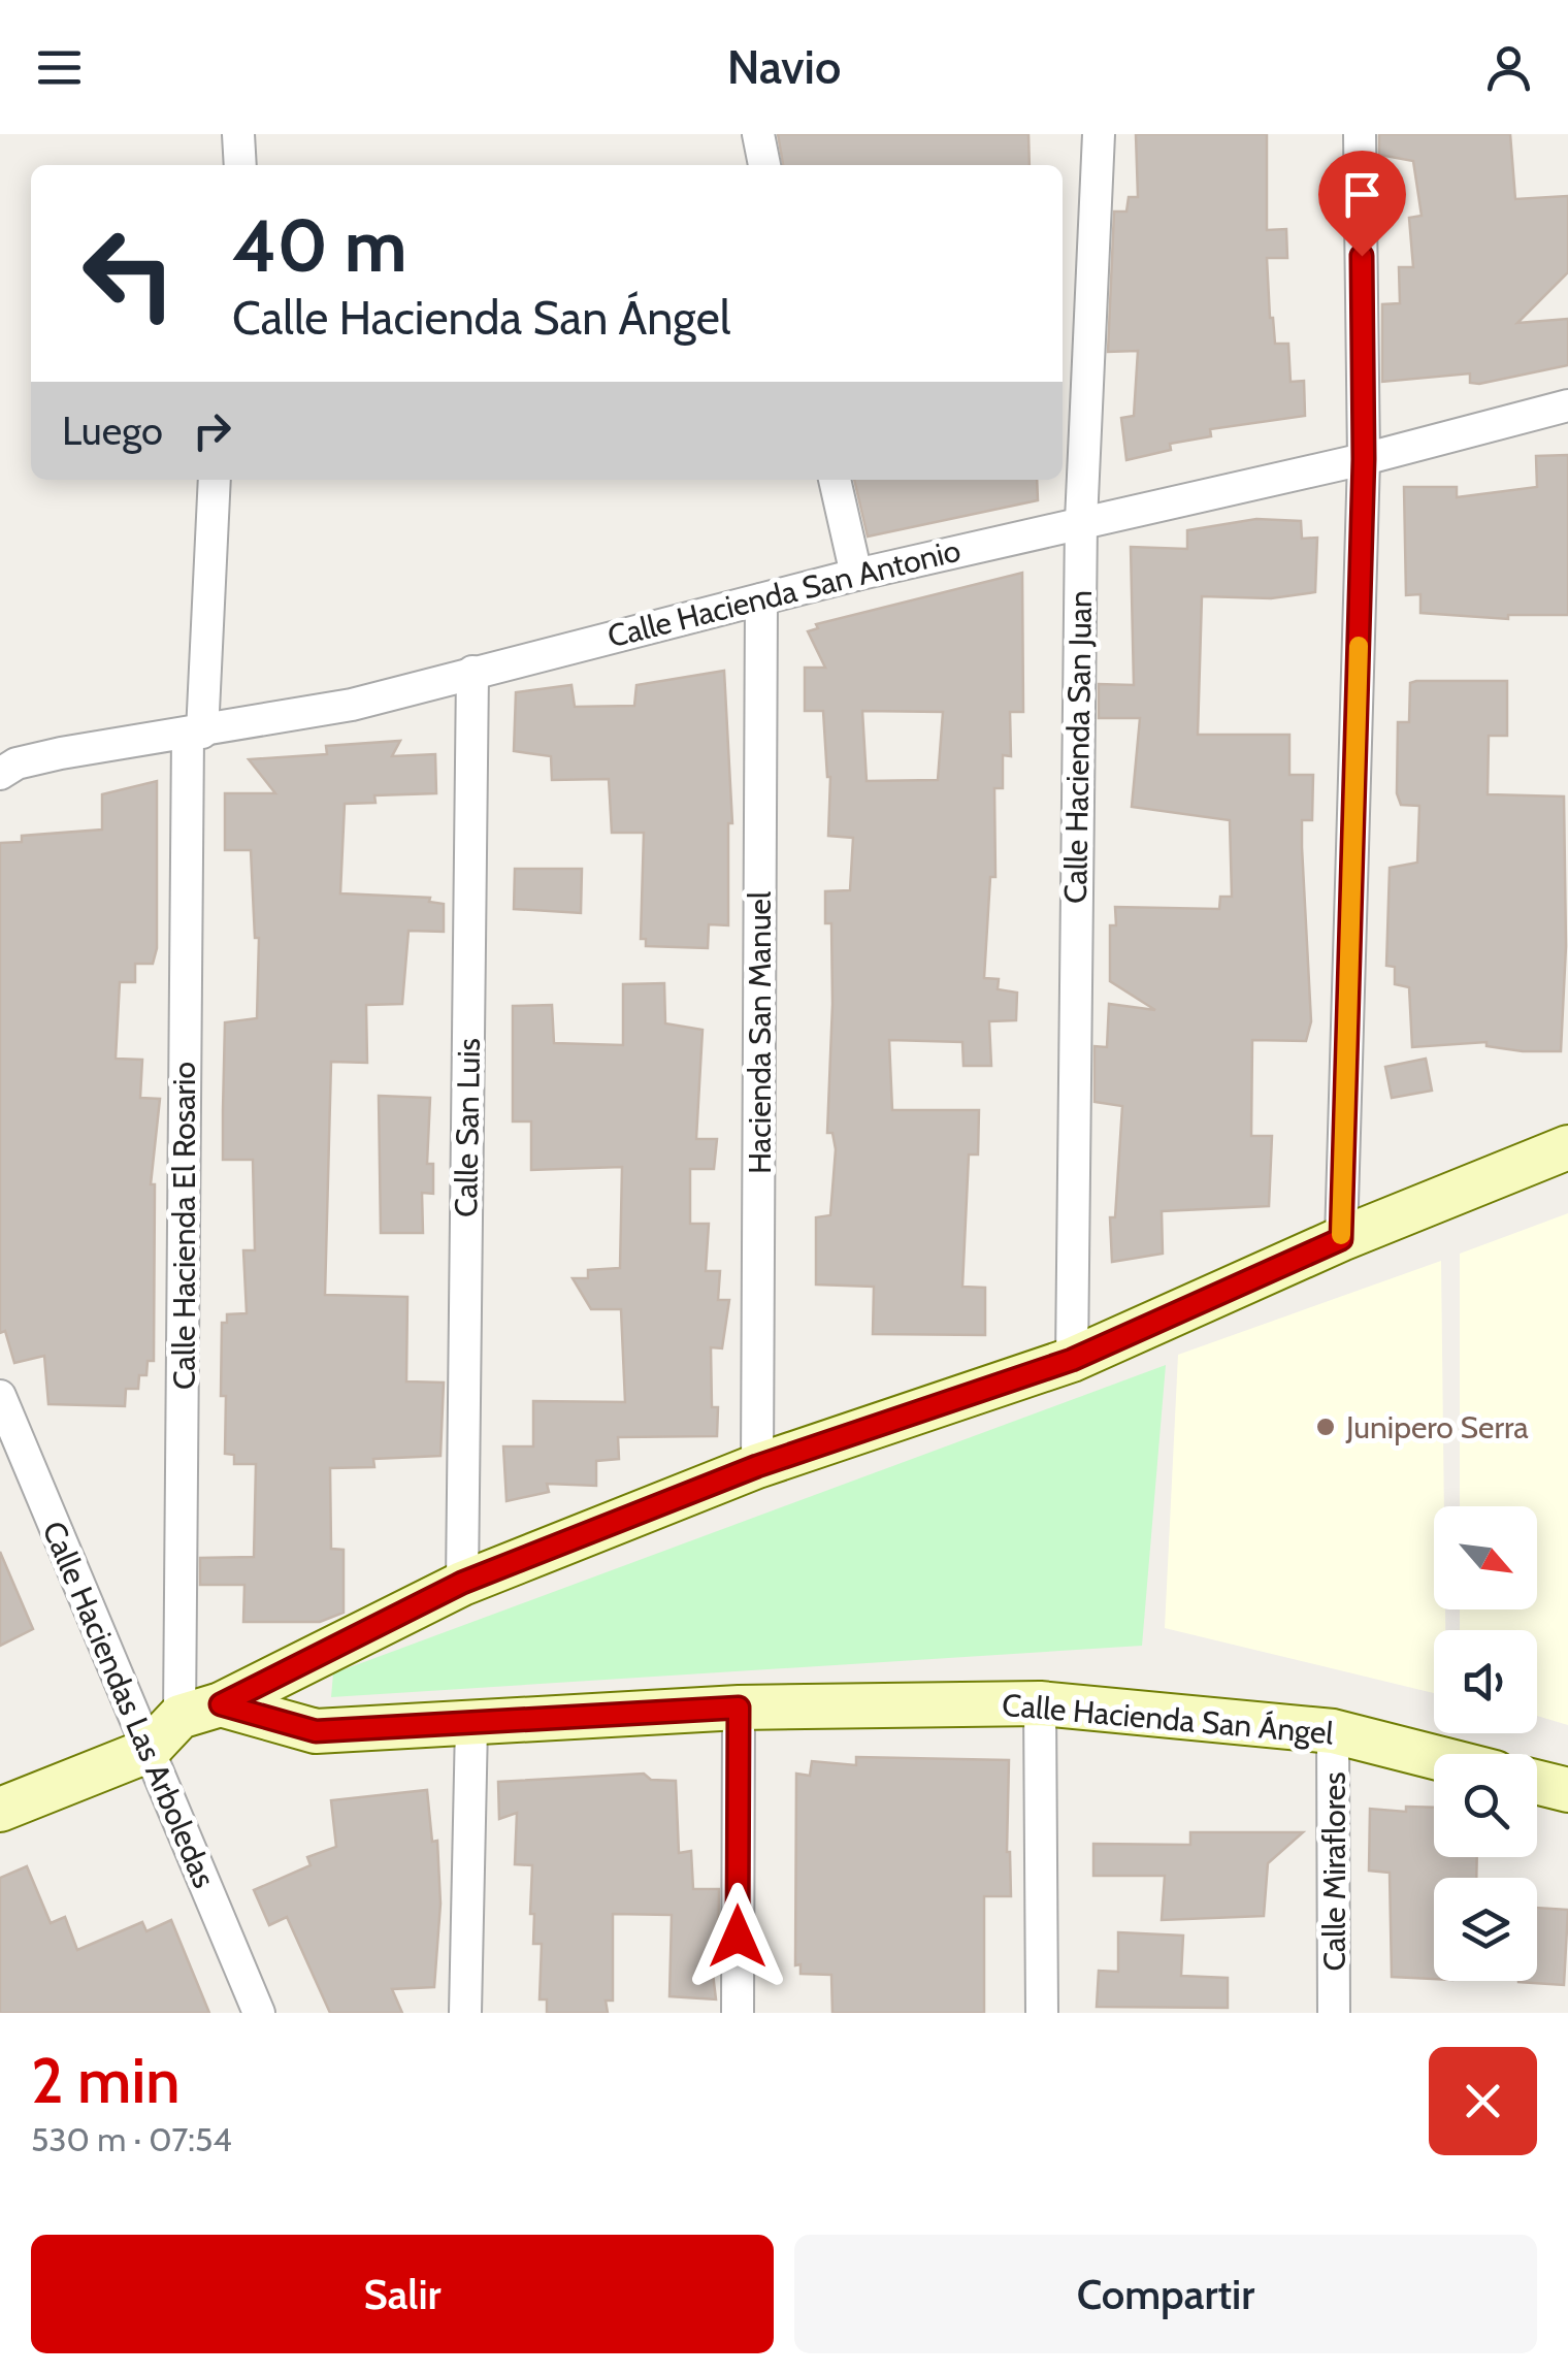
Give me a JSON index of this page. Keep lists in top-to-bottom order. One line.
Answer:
{"streets":{"street":["Calle Hacienda San Antonio","Calle Hacienda San Juan","Hacienda San Manuel","Calle San Luis","Calle Hacienda El Rosario","Calle Haciendas Las Arboledas","Calle Hacienda San Ángel","Calle Miraflores"]},"crossings":[["Calle Hacienda San Antonio","Calle Hacienda San Juan"],["Calle Hacienda San Antonio","Hacienda San Manuel"],["Calle Hacienda San Antonio","Calle San Luis"],["Calle Hacienda San Antonio","Calle Hacienda El Rosario"],["Calle Hacienda San Ángel","Calle Miraflores"]],"places":["Junipero Serra"],"north":"bottom right","page":{"header":"Navio","turn":["40 m","Calle Hacienda San Ángel"],"then":"Luego","heading":["2 min","530 m · 07:54"],"buttons":["Salir","Compartir"]}}
